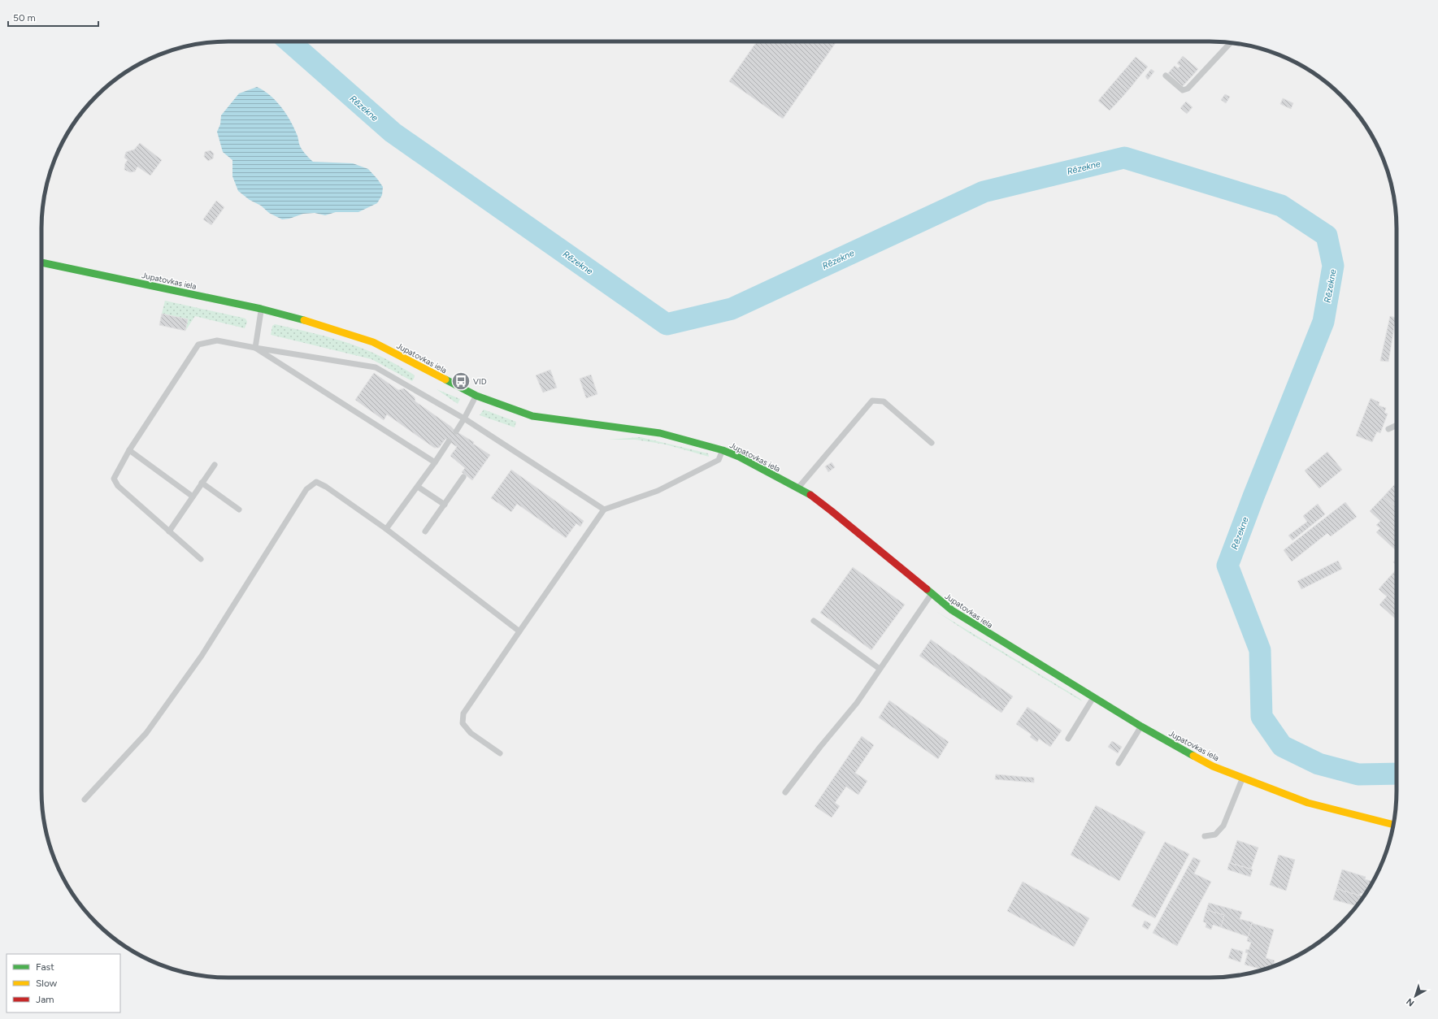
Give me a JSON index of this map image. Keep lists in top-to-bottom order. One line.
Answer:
{"streets":{"street":["Jupatovkas iela"]},"water":["Rēzekne"],"places":{"bus stop":["VID"]},"legend":["Fast","Slow","Jam"],"scale_bar":"50 m","north":"bottom left"}
